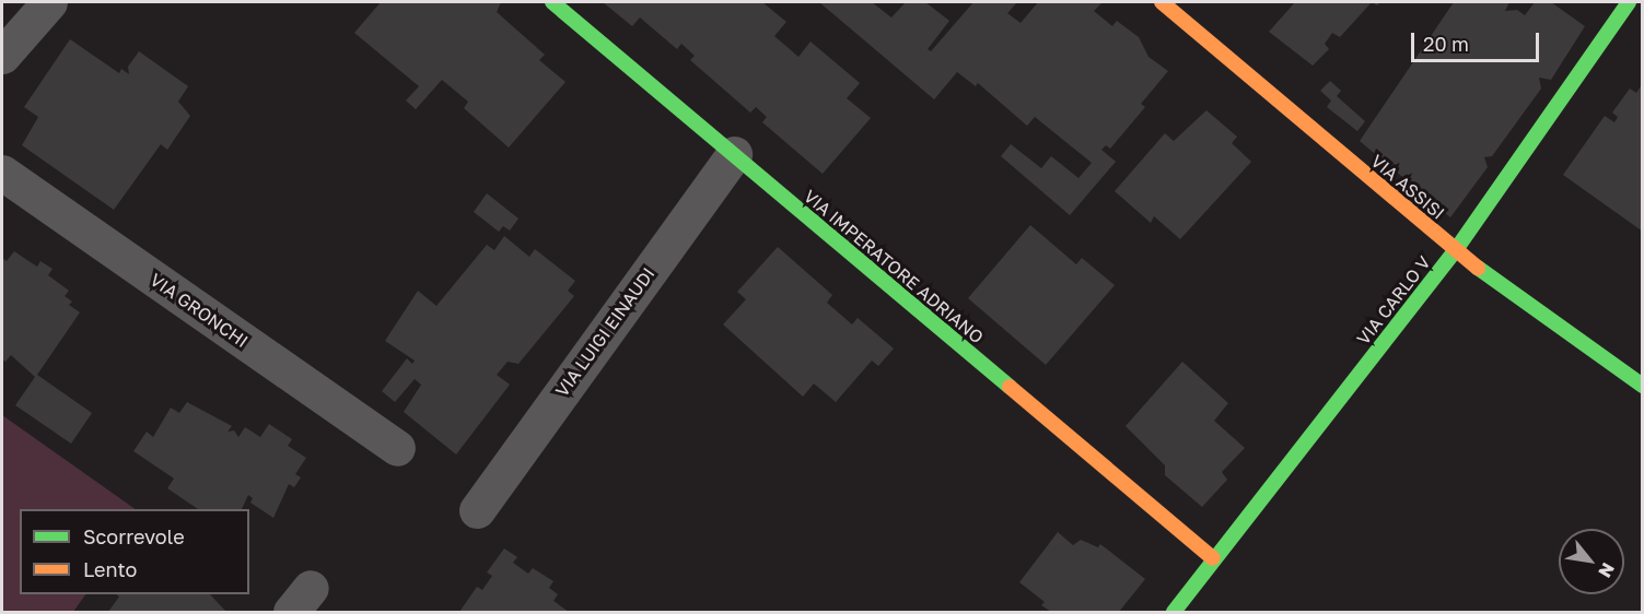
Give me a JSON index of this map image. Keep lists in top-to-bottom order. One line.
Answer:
{"streets":{"street":["VIA ASSISI","VIA IMPERATORE ADRIANO","VIA CARLO V","VIA GRONCHI","VIA LUIGI EINAUDI"]},"crossings":[["VIA ASSISI","VIA CARLO V"],["VIA IMPERATORE ADRIANO","VIA CARLO V"],["VIA IMPERATORE ADRIANO","VIA LUIGI EINAUDI"]],"legend":["Scorrevole","Lento"],"scale_bar":"20 m","north":"bottom right"}
